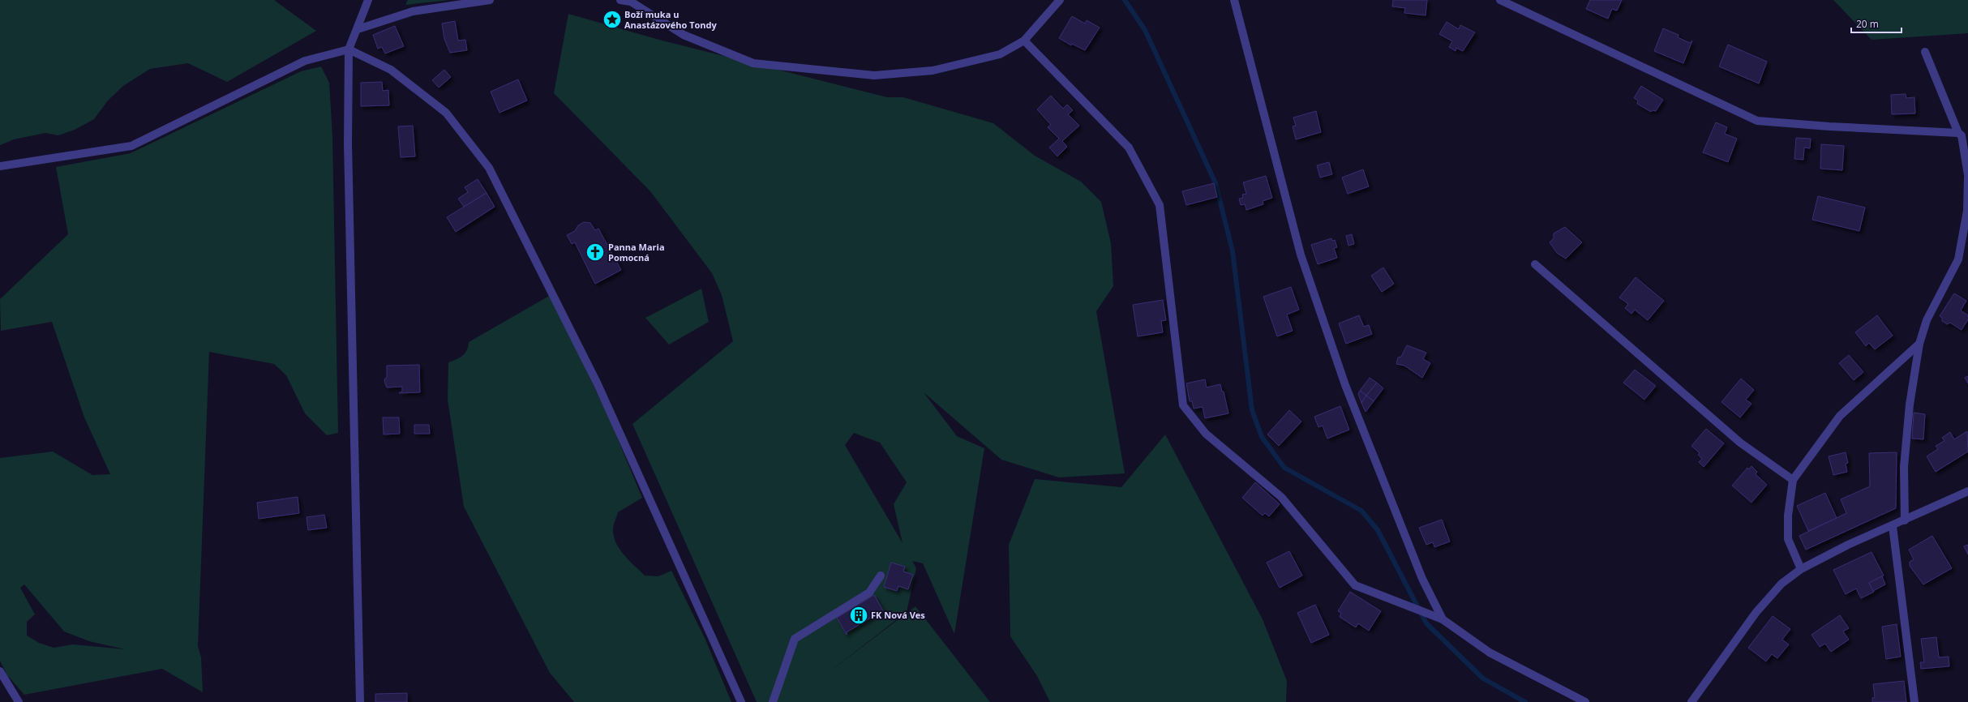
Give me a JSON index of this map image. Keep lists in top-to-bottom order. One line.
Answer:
{"places":{"place":["Boží muka u Anastázového Tondy"],"church":["Panna Maria Pomocná"],"building":["FK Nová Ves"]},"scale_bar":"20 m"}
